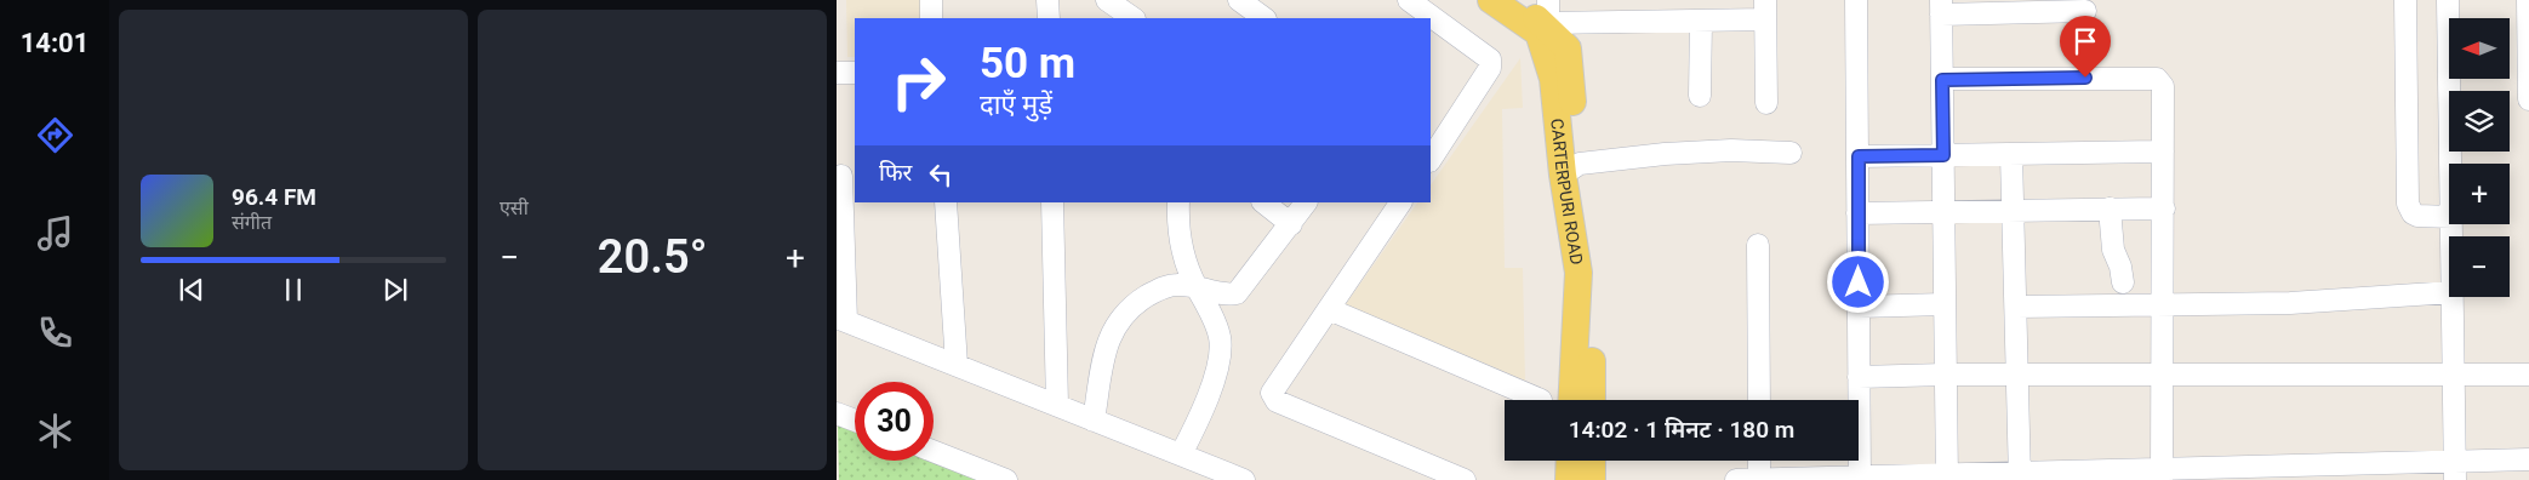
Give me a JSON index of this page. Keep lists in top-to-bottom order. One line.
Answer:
{"streets":{"main road":["CARTERPURI ROAD"]},"north":"left","page":{"tabs":"14:01","tile":"एसी","map_buttons":["+","−"],"turn":["50 m","दाएँ मुड़ें"],"then":"फिर","song":["96.4 FM","संगीत"],"heat":["−","20.5°","+"],"limit":"30","trip":"14:02 · 1 मिनट · 180 m"}}
